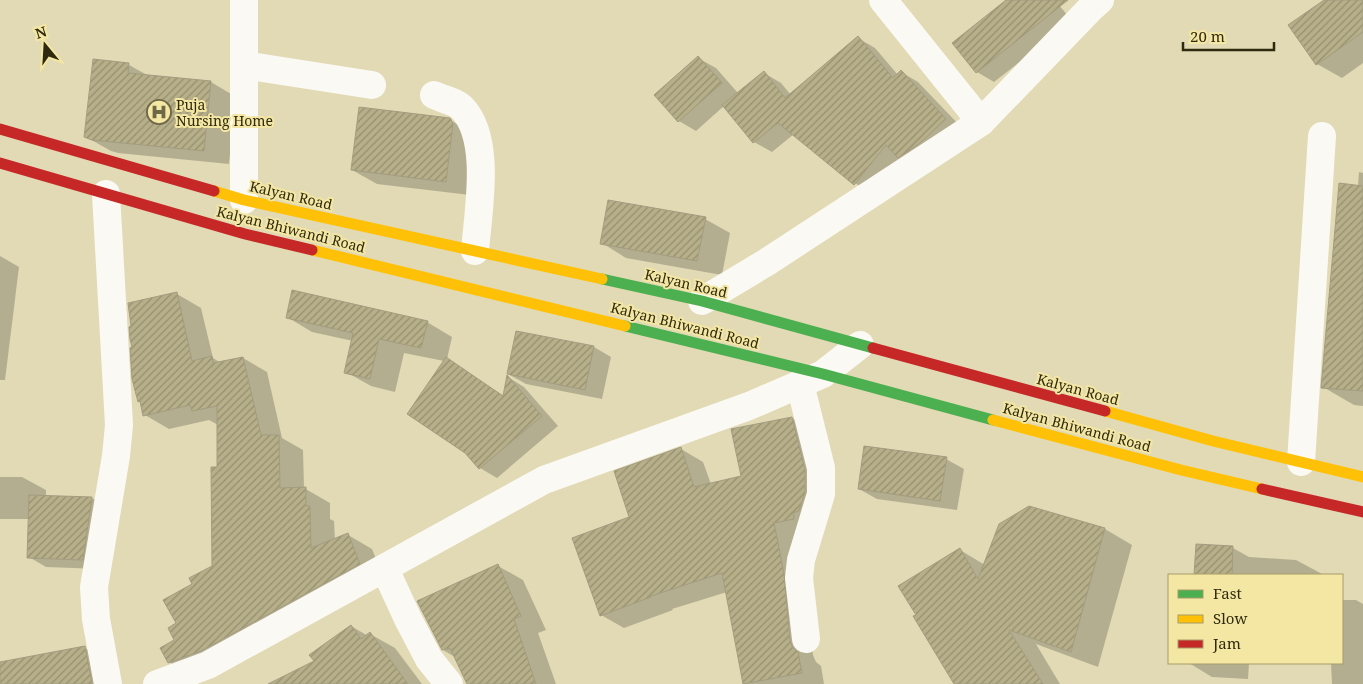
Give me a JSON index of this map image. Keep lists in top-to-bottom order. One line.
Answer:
{"streets":{"highway":["Kalyan Road","Kalyan Bhiwandi Road"]},"places":{"hospital":["Puja Nursing Home"]},"legend":["Fast","Slow","Jam"],"scale_bar":"20 m","north":"top"}
